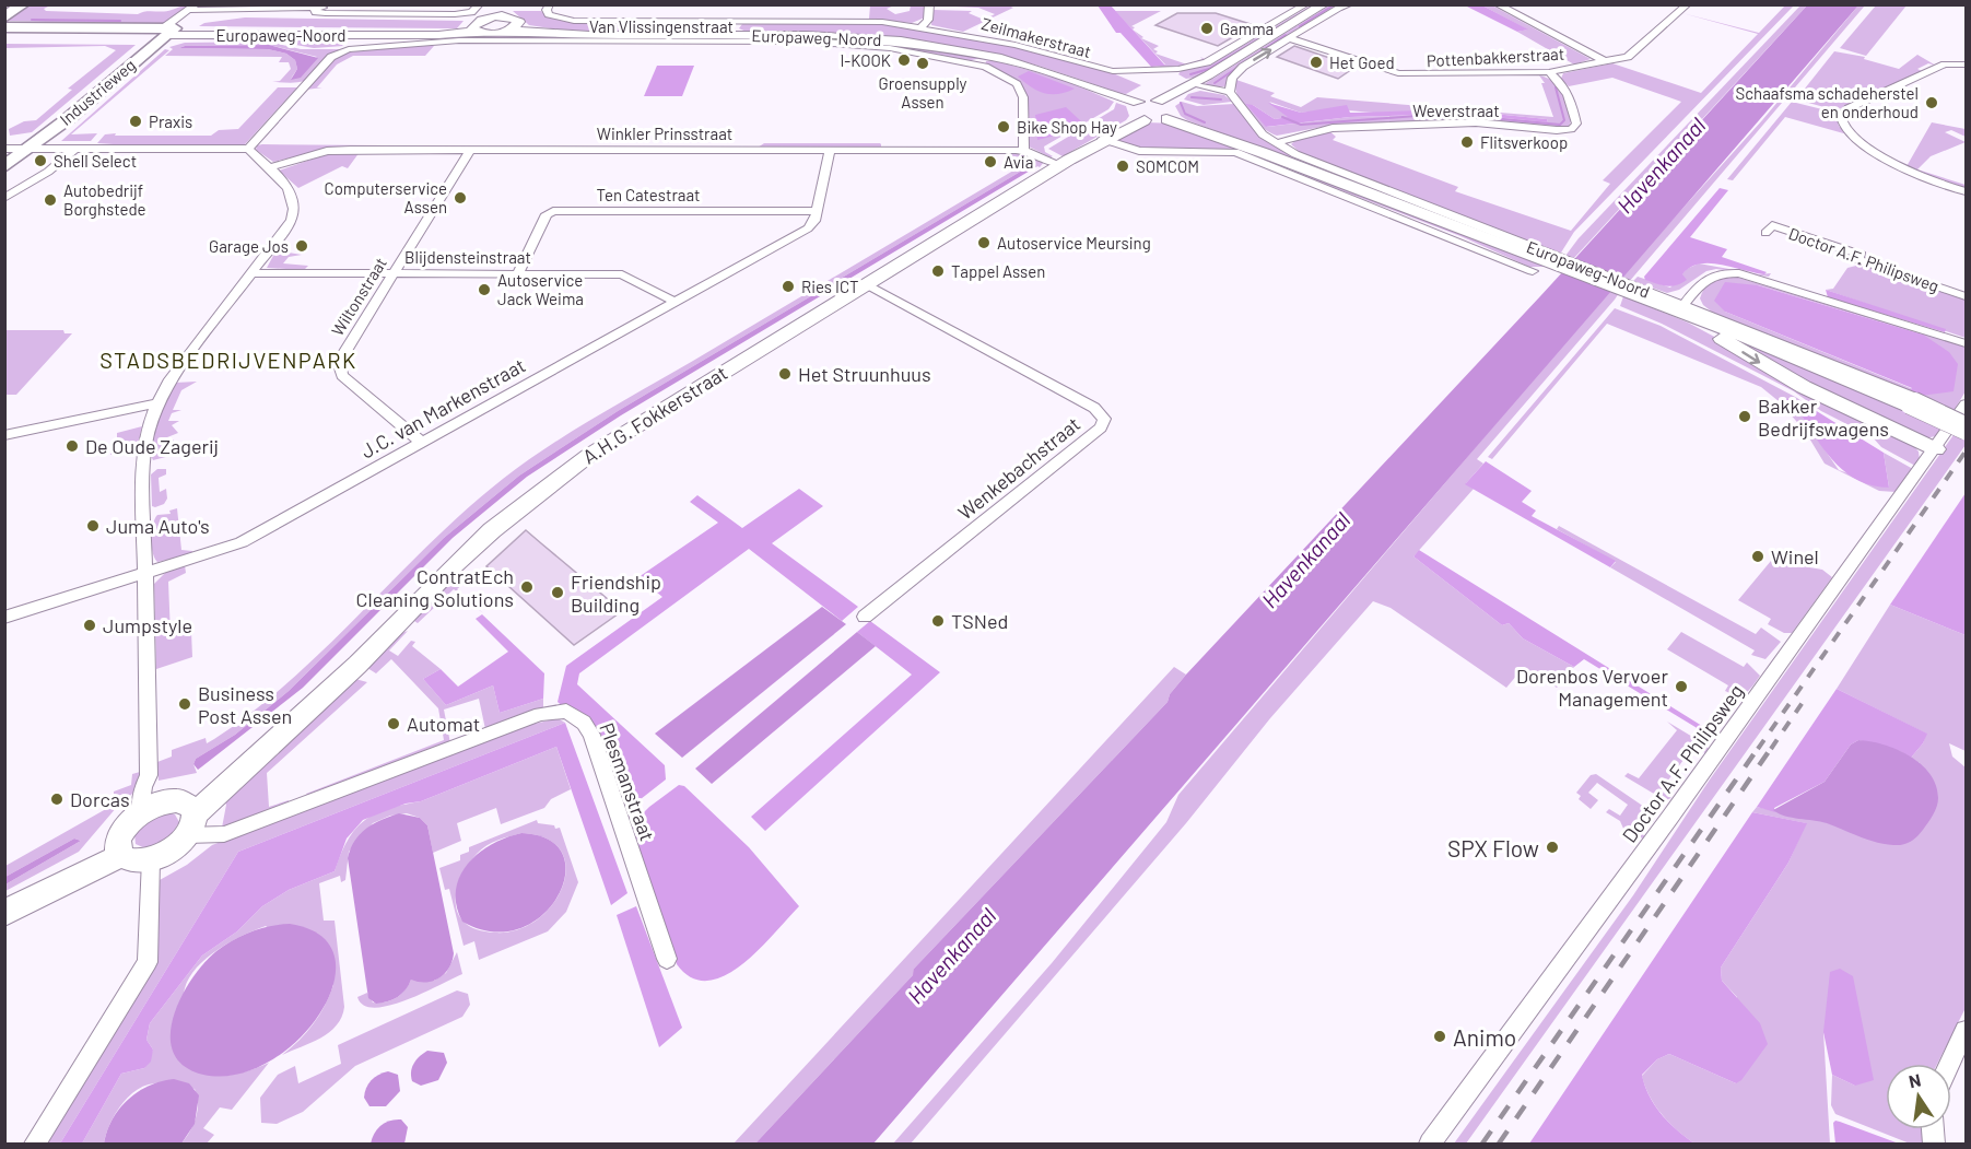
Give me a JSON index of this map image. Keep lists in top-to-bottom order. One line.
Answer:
{"streets":{"main road":["Europaweg-Noord","Industrieweg","A.H.G. Fokkerstraat"],"street":["Van Vlissingenstraat","Zeilmakerstraat","Pottenbakkerstraat","Weverstraat","Winkler Prinsstraat","Ten Catestraat","Blijdensteinstraat","Doctor A.F. Philipsweg","Wiltonstraat","J.C. van Markenstraat","Wenkebachstraat","Plesmanstraat"]},"crossings":[["Van Vlissingenstraat","Winkler Prinsstraat"],["Europaweg-Noord","Industrieweg"],["Europaweg-Noord","Weverstraat"],["Europaweg-Noord","A.H.G. Fokkerstraat"],["Pottenbakkerstraat","Weverstraat"],["Winkler Prinsstraat","Wiltonstraat"],["Winkler Prinsstraat","J.C. van Markenstraat"],["Winkler Prinsstraat","A.H.G. Fokkerstraat"],["Ten Catestraat","Blijdensteinstraat"],["Ten Catestraat","J.C. van Markenstraat"],["Blijdensteinstraat","Wiltonstraat"],["Blijdensteinstraat","J.C. van Markenstraat"],["Wiltonstraat","J.C. van Markenstraat"],["A.H.G. Fokkerstraat","Wenkebachstraat"],["A.H.G. Fokkerstraat","Plesmanstraat"]],"districts":["STADSBEDRIJVENPARK"],"water":["Havenkanaal"],"places":["Gamma","I-KOOK","Het Goed","Groensupply Assen","Schaafsma schadeherstel en onderhoud","Praxis","Bike Shop Hay","Flitsverkoop","Shell Select","Avia","SOMCOM","Computerservice Assen","Autobedrijf Borghstede","Autoservice Meursing","Garage Jos","Tappel Assen","Ries ICT","Autoservice Jack Weima","Het Struunhuus","Bakker Bedrijfswagens","De Oude Zagerij","Juma Auto's","Winel","ContratEch Cleaning Solutions","Friendship Building","TSNed","Jumpstyle","Dorenbos Vervoer Management","Business Post Assen","Automat","Dorcas","SPX Flow","Animo"],"north":"top"}
